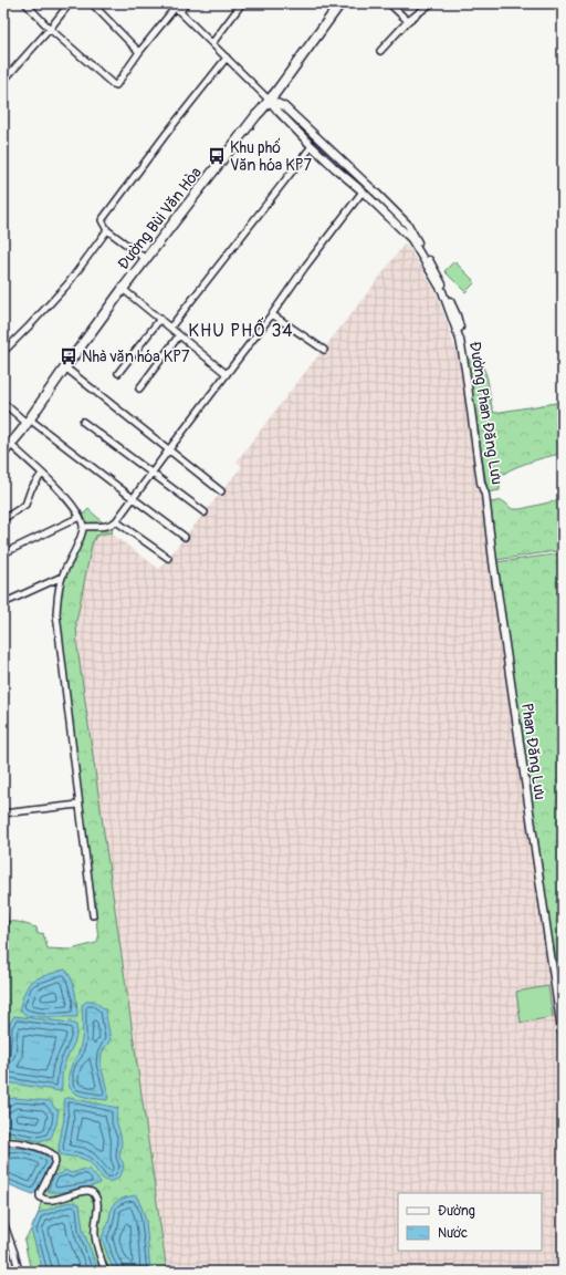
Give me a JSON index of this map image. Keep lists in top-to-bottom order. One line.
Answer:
{"streets":{"main road":["Đường Bùi Văn Hòa"],"street":["Đường Phan Đăng Lưu","Phan Đăng Lưu"]},"crossings":[["Đường Bùi Văn Hòa","Đường Phan Đăng Lưu"],["Đường Phan Đăng Lưu","Phan Đăng Lưu"]],"districts":["KHU PHỐ 34"],"places":{"bus stop":["Khu phố Văn hóa KP7","Nhà văn hóa KP7"]},"legend":["Đường","Nước"]}
